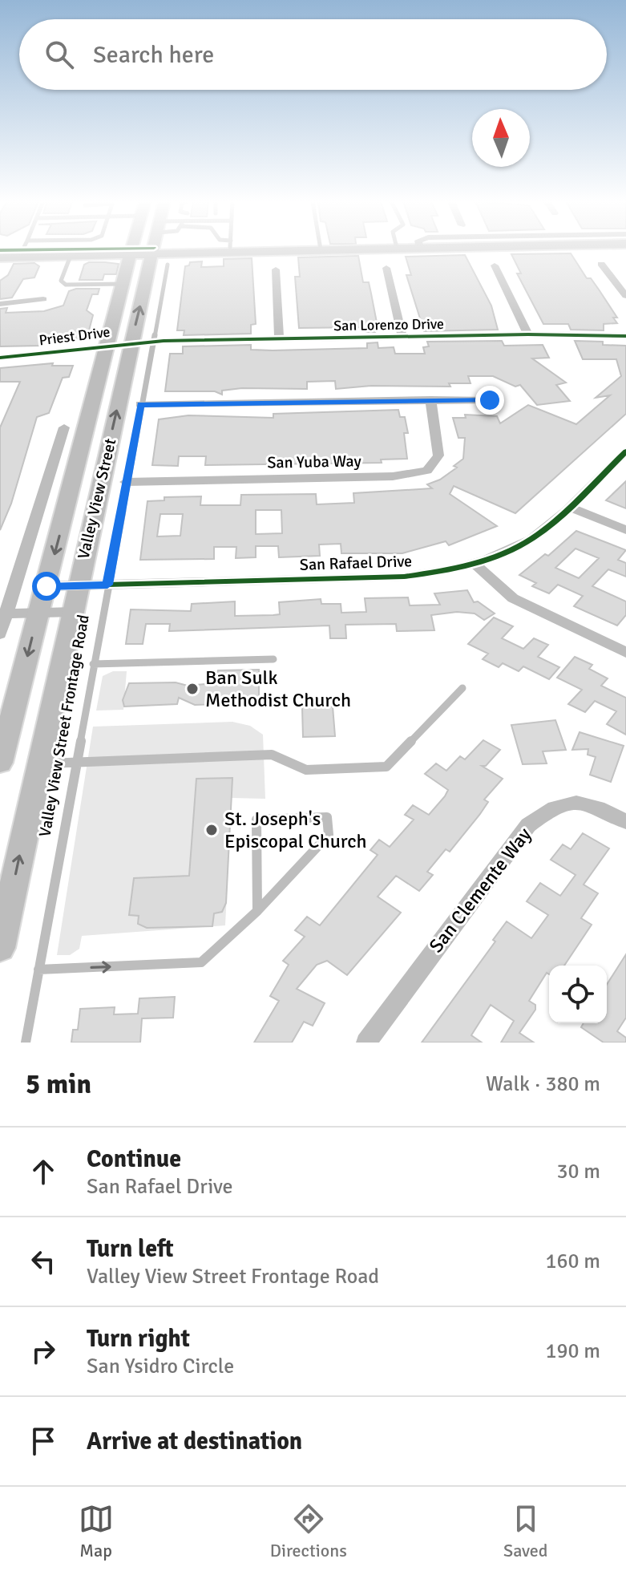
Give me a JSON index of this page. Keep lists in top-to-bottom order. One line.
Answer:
{"streets":{"main road":["Valley View Street"],"street":["San Lorenzo Drive","Priest Drive","San Yuba Way","San Rafael Drive","San Clemente Way"],"lane":["Valley View Street Frontage Road"]},"crossings":[["San Lorenzo Drive","Priest Drive"],["San Lorenzo Drive","Valley View Street Frontage Road"],["Priest Drive","Valley View Street"],["Priest Drive","Valley View Street Frontage Road"],["San Yuba Way","Valley View Street Frontage Road"],["Valley View Street","San Rafael Drive"],["San Rafael Drive","Valley View Street Frontage Road"]],"places":["Ban Sulk Methodist Church","St. Joseph's Episcopal Church"],"north":"top","page":{"search":"Search here","heading":["5 min","Walk · 380 m"],"list":[["Continue","San Rafael Drive","30 m"],["Turn left","Valley View Street Frontage Road","160 m"],["Turn right","San Ysidro Circle","190 m"],"Arrive at destination"],"nav":["Map","Directions","Saved"]}}
